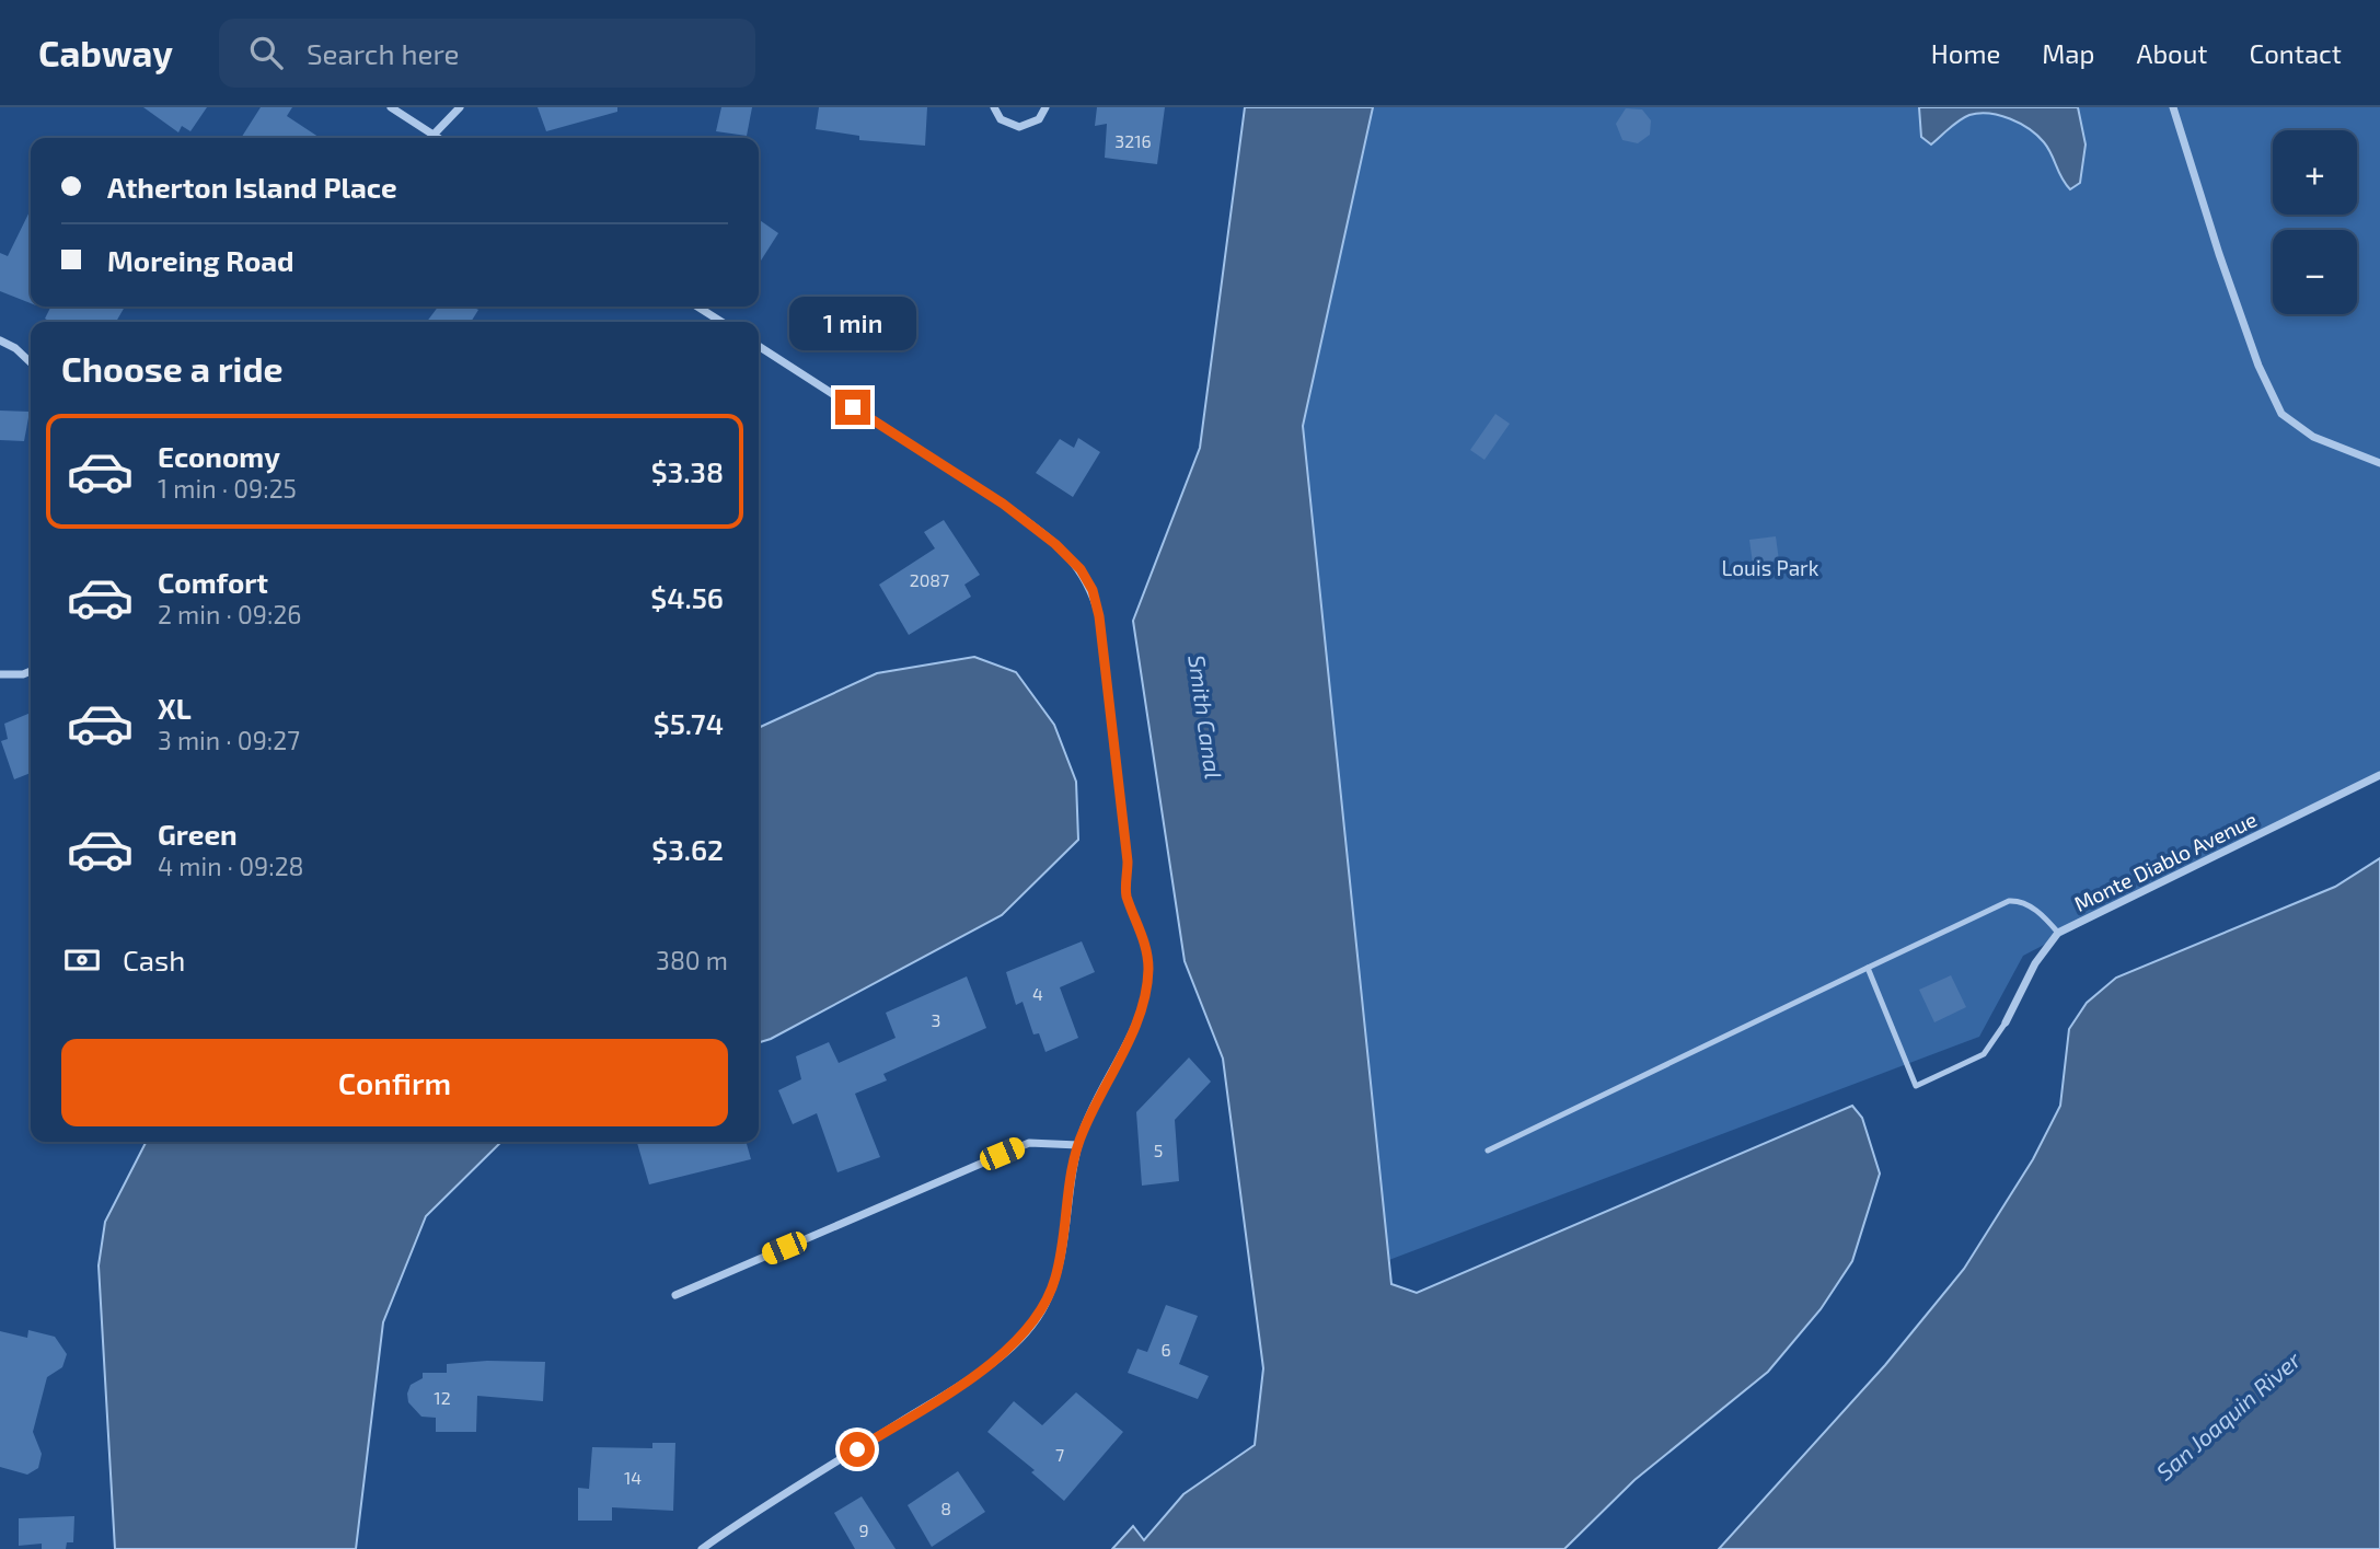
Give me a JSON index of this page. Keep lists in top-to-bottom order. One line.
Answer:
{"streets":{"street":["Monte Diablo Avenue"]},"water":["Smith Canal","San Joaquin River"],"parks":["Louis Park"],"house_numbers":["3216","2087","4","3","5","6","12","7","14","8","9"],"page":{"header":"Cabway","search":"Search here","nav":["Home","Map","About","Contact"],"map_buttons":["+","−"],"banner":["Atherton Island Place","Moreing Road"],"bubble":"1 min","heading":"Choose a ride","list":[{"name":"Economy","note":"1 min · 09:25","value":"$3.38"},{"name":"Comfort","note":"2 min · 09:26","value":"$4.56"},{"name":"XL","note":"3 min · 09:27","value":"$5.74"},{"name":"Green","note":"4 min · 09:28","value":"$3.62"}],"pay":["Cash","380 m"],"buttons":"Confirm"}}
